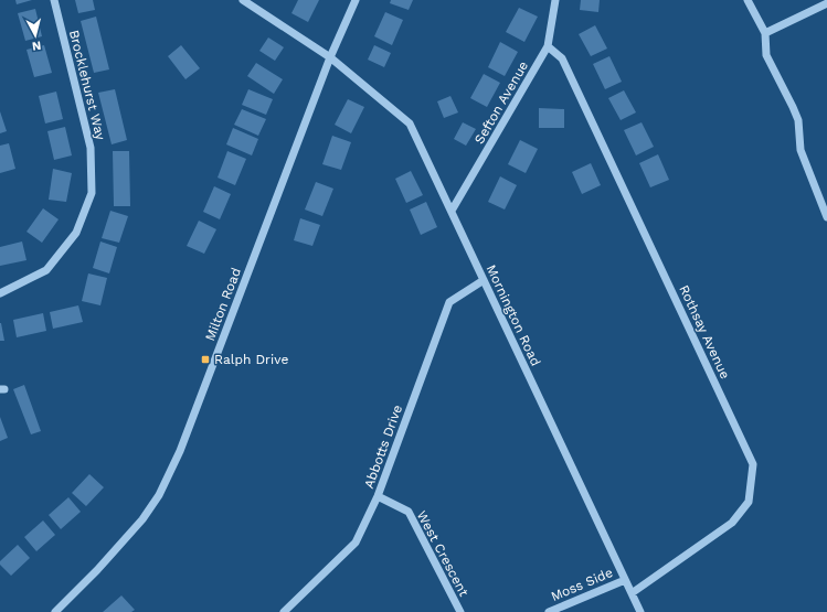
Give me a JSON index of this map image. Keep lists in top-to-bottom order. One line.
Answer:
{"streets":{"street":["Brocklehurst Way","Sefton Avenue","Milton Road","Mornington Road","Rothsay Avenue","Abbotts Drive","West Crescent","Moss Side"]},"crossings":[["Sefton Avenue","Mornington Road"],["Sefton Avenue","Rothsay Avenue"],["Milton Road","Mornington Road"],["Mornington Road","Rothsay Avenue"],["Mornington Road","Abbotts Drive"],["Mornington Road","Moss Side"],["Abbotts Drive","West Crescent"]],"places":{"transit":["Ralph Drive"]},"north":"bottom"}
